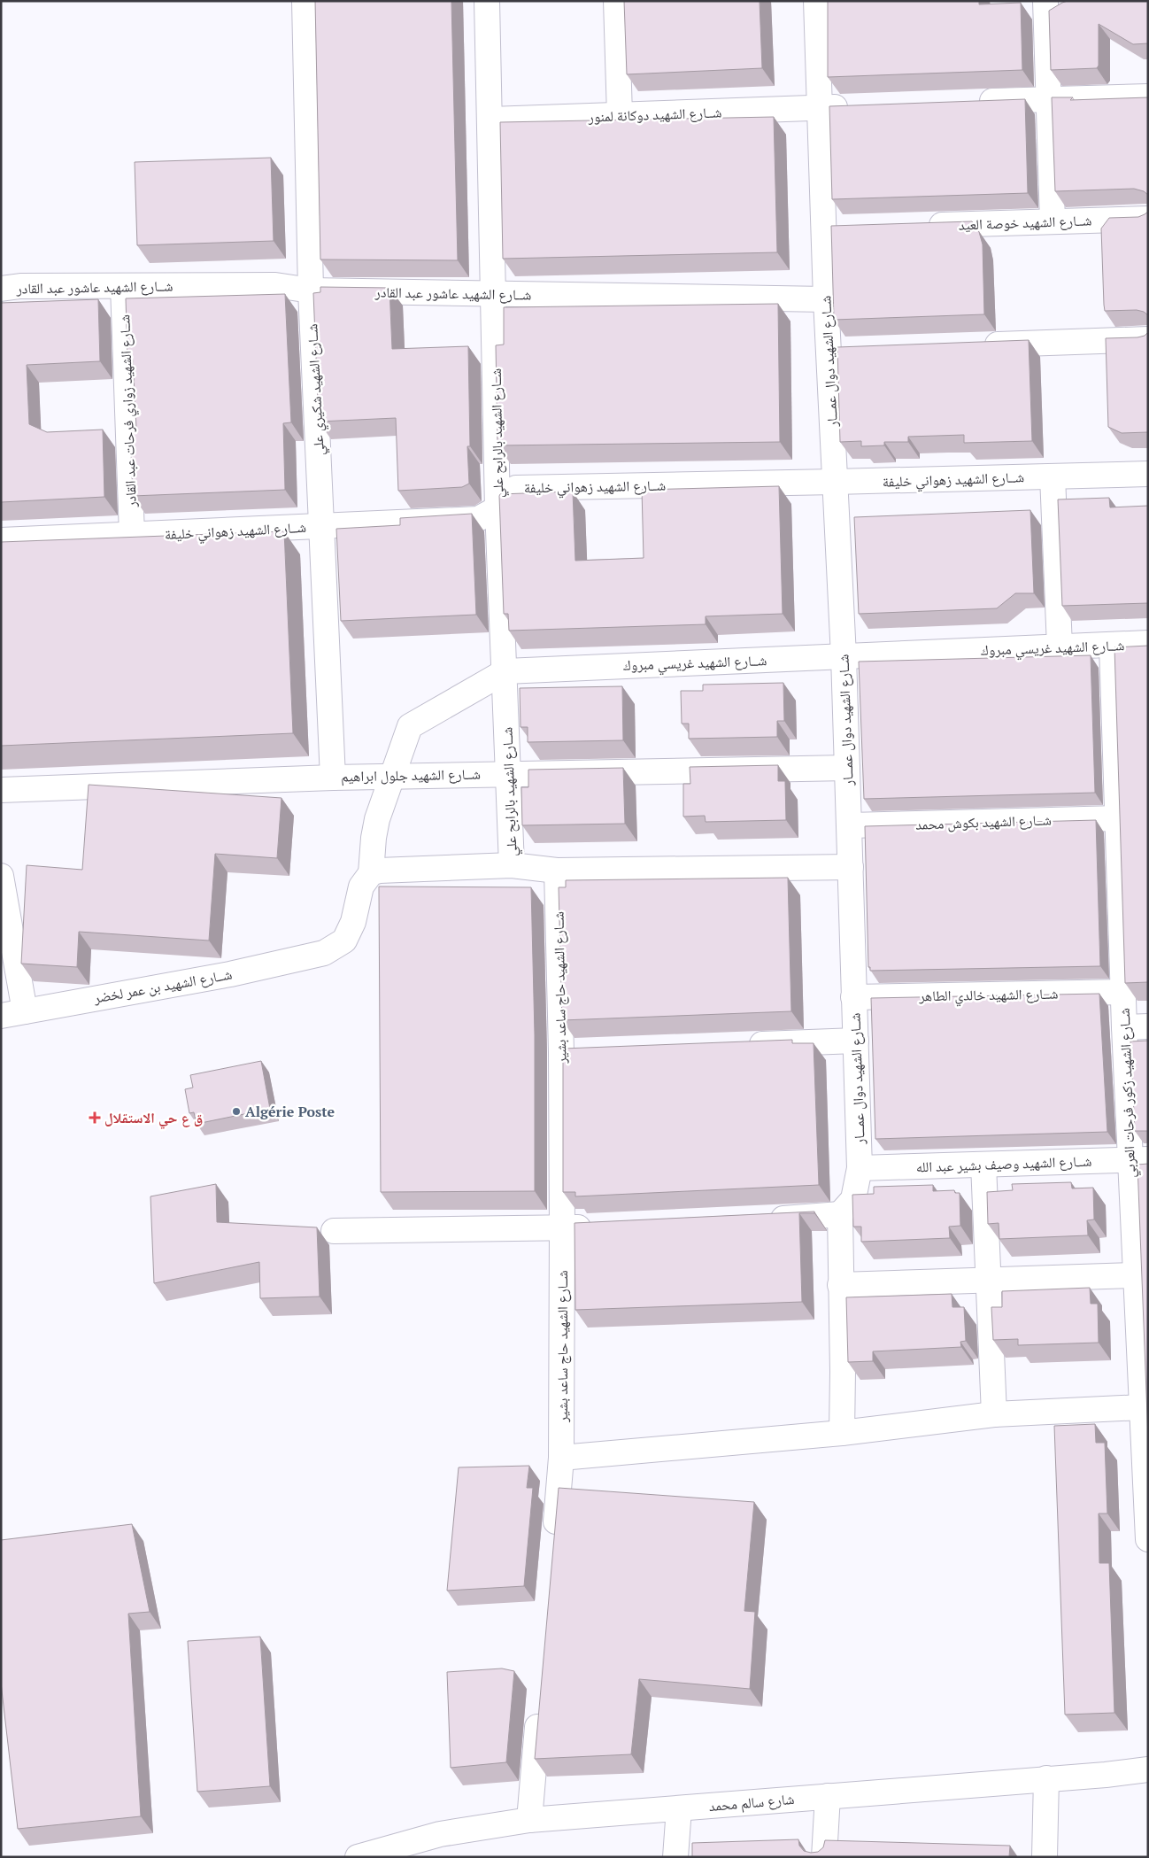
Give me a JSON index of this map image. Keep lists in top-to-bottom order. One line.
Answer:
{"streets":{"street":["شــارع الشهيد دوكانة لمنور","شــارع الشهيد خوصة العيد","شــارع الشهيد عاشور عبد القادر","شــارع الشهيد دوال عمـــار","شــارع الشهيد شكيري علي","شــارع الشهيد زواري فرحات عبد القادر","شــارع الشهيد بالرابح علي","شــارع الشهيد زهواني خليفة","شــارع الشهيد غريسي مبروك","شــارع الشهيد جلول ابراهيم","شــارع الشهيد بكوش محمد","شــارع الشهيد بن عمر لخضر","شــارع الشهيد حاج ساعد بشير","شــارع الشهيد خالدي الطاهر","شــارع الشهيد زكور فرحات العربي","شــارع الشهيد وصيف بشير عبد الله","شارع سالم محمد"]},"crossings":[["شــارع الشهيد دوكانة لمنور","شــارع الشهيد دوال عمـــار"],["شــارع الشهيد دوكانة لمنور","شــارع الشهيد بالرابح علي"],["شــارع الشهيد عاشور عبد القادر","شــارع الشهيد دوال عمـــار"],["شــارع الشهيد عاشور عبد القادر","شــارع الشهيد شكيري علي"],["شــارع الشهيد عاشور عبد القادر","شــارع الشهيد زواري فرحات عبد القادر"],["شــارع الشهيد عاشور عبد القادر","شــارع الشهيد بالرابح علي"],["شــارع الشهيد دوال عمـــار","شــارع الشهيد زهواني خليفة"],["شــارع الشهيد دوال عمـــار","شــارع الشهيد غريسي مبروك"],["شــارع الشهيد دوال عمـــار","شــارع الشهيد جلول ابراهيم"],["شــارع الشهيد دوال عمـــار","شــارع الشهيد بكوش محمد"],["شــارع الشهيد دوال عمـــار","شــارع الشهيد خالدي الطاهر"],["شــارع الشهيد دوال عمـــار","شــارع الشهيد وصيف بشير عبد الله"],["شــارع الشهيد شكيري علي","شــارع الشهيد زهواني خليفة"],["شــارع الشهيد شكيري علي","شــارع الشهيد جلول ابراهيم"],["شــارع الشهيد زواري فرحات عبد القادر","شــارع الشهيد زهواني خليفة"],["شــارع الشهيد بالرابح علي","شــارع الشهيد زهواني خليفة"],["شــارع الشهيد بالرابح علي","شــارع الشهيد غريسي مبروك"],["شــارع الشهيد بالرابح علي","شــارع الشهيد جلول ابراهيم"],["شــارع الشهيد غريسي مبروك","شــارع الشهيد جلول ابراهيم"],["شــارع الشهيد غريسي مبروك","شــارع الشهيد بن عمر لخضر"],["شــارع الشهيد غريسي مبروك","شــارع الشهيد زكور فرحات العربي"],["شــارع الشهيد بكوش محمد","شــارع الشهيد زكور فرحات العربي"],["شــارع الشهيد خالدي الطاهر","شــارع الشهيد زكور فرحات العربي"],["شــارع الشهيد زكور فرحات العربي","شــارع الشهيد وصيف بشير عبد الله"]],"places":{"other":["Algérie Poste"],"health":["ق ع حي الاستقلال"]}}
